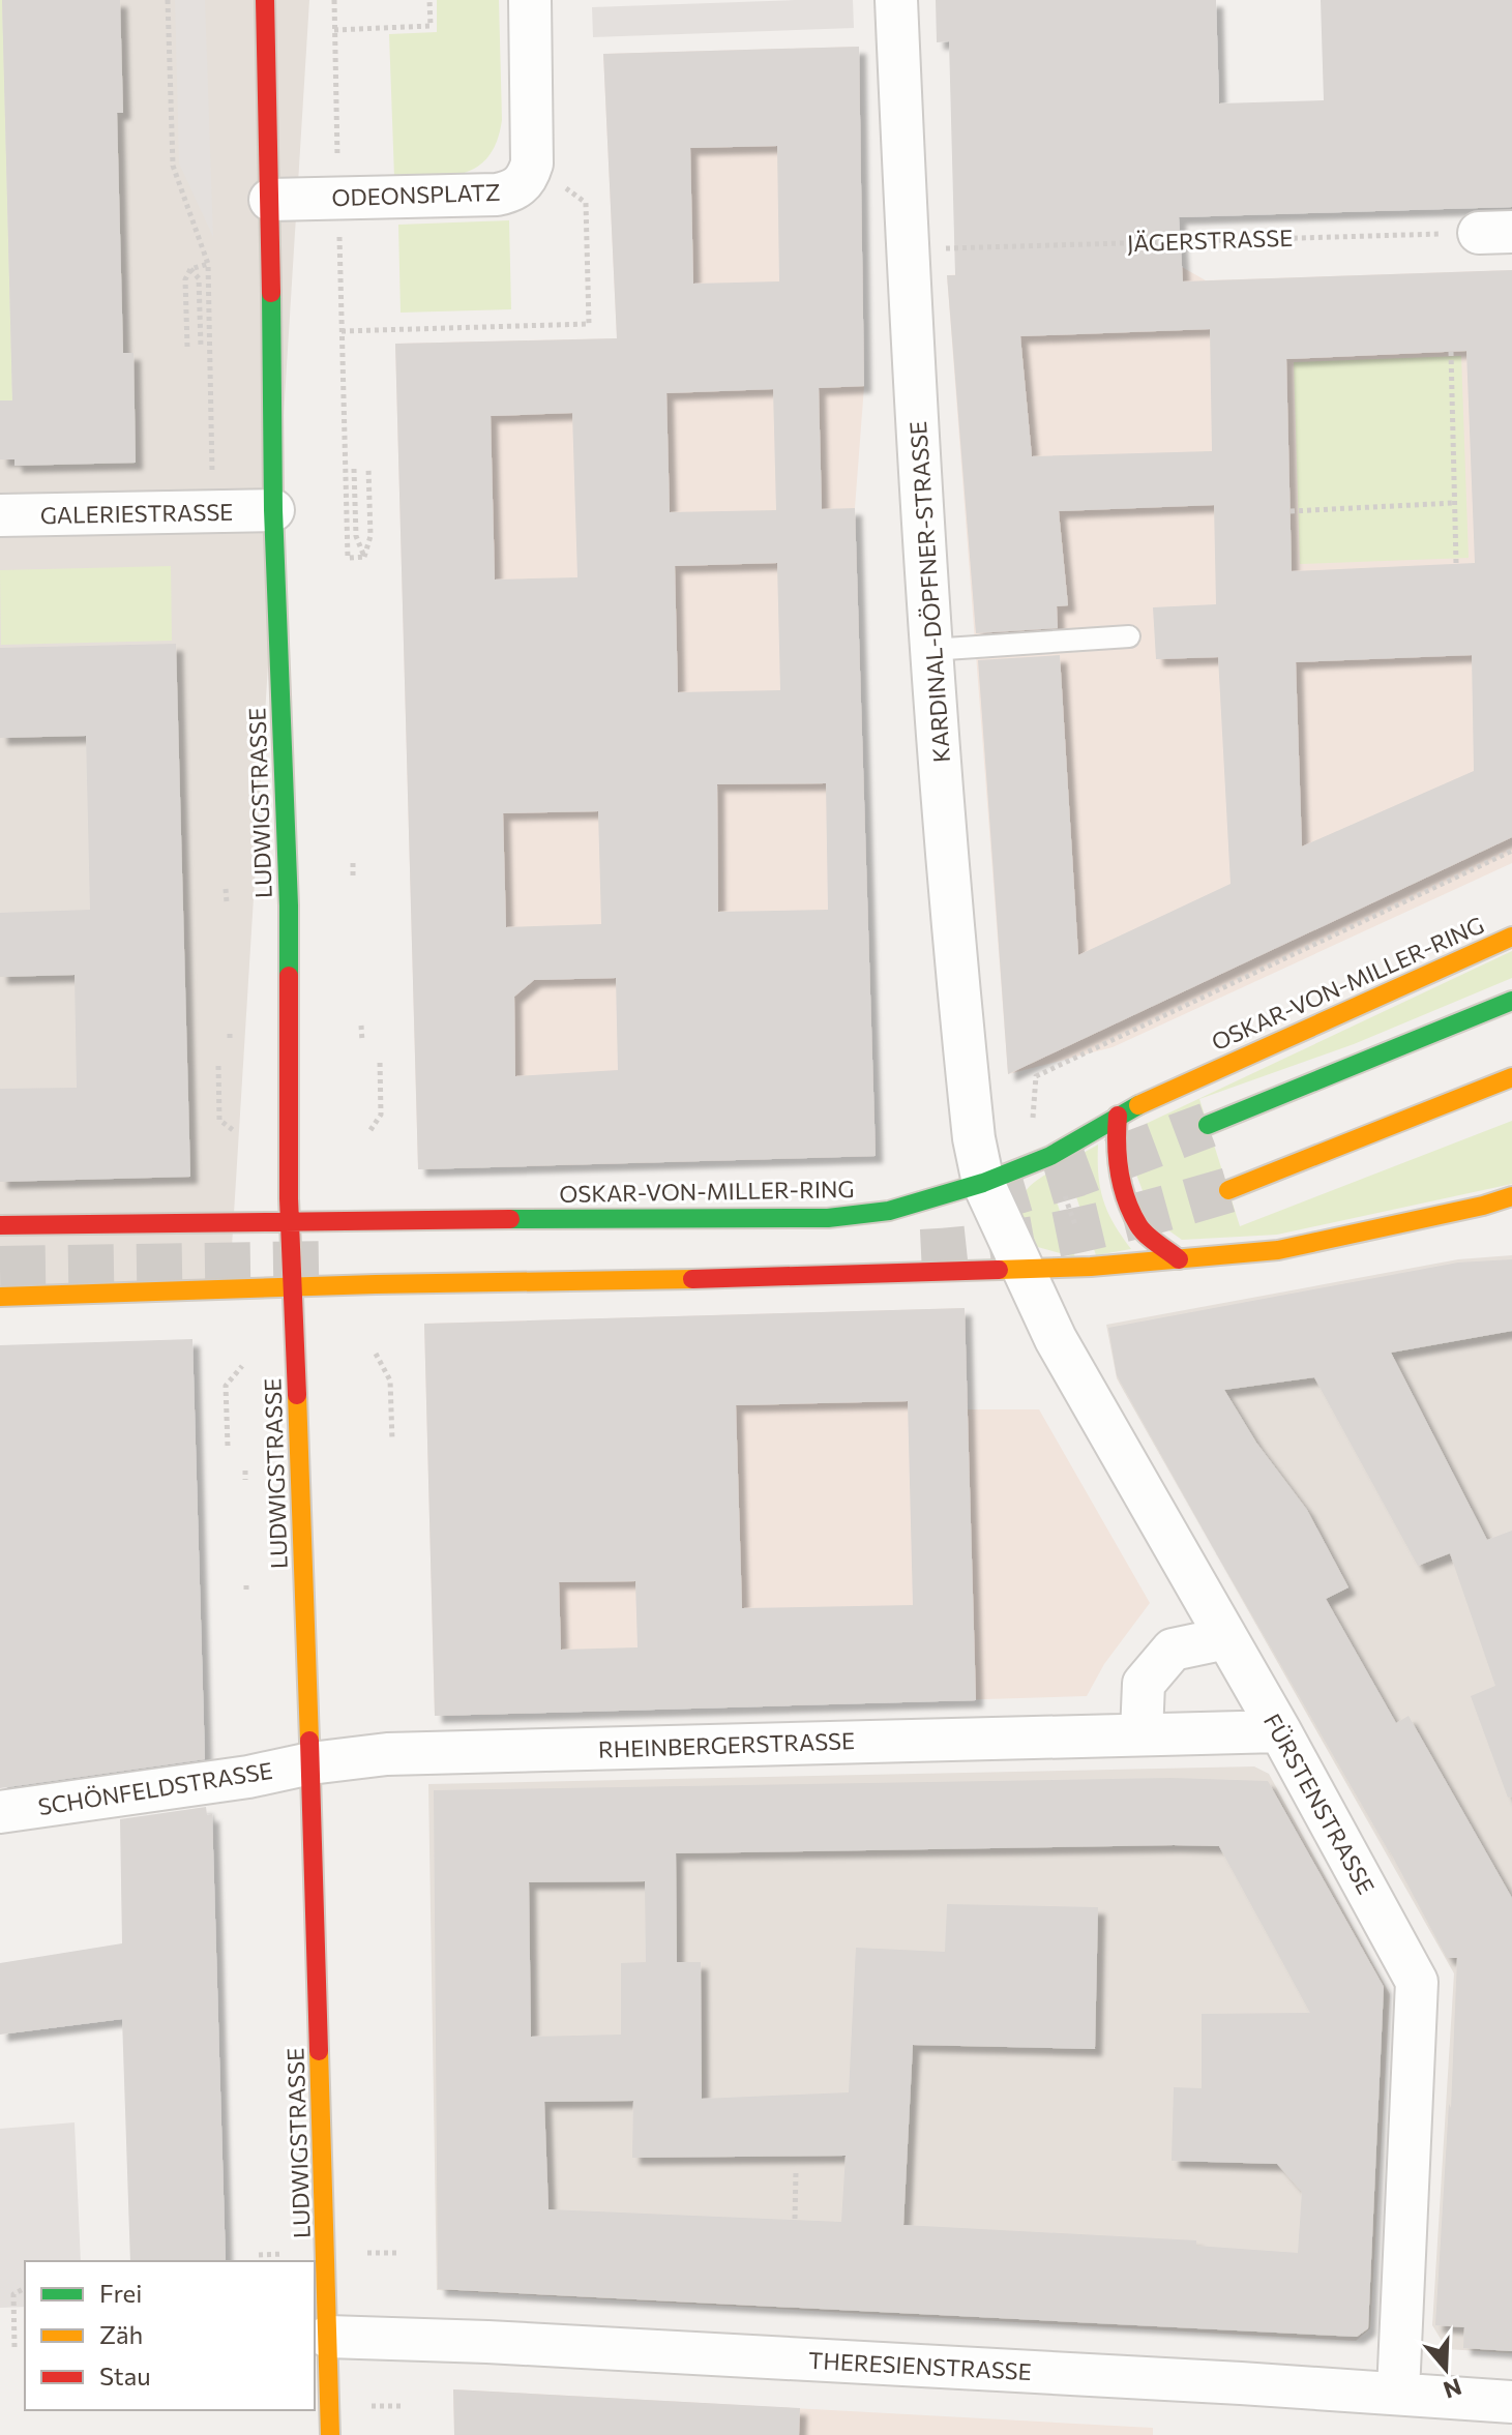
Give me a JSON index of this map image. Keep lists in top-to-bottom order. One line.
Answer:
{"streets":{"main road":["LUDWIGSTRASSE","OSKAR-VON-MILLER-RING"],"street":["ODEONSPLATZ","GALERIESTRASSE","KARDINAL-DÖPFNER-STRASSE","RHEINBERGERSTRASSE","SCHÖNFELDSTRASSE","FÜRSTENSTRASSE","THERESIENSTRASSE"],"path":["JÄGERSTRASSE"]},"crossings":[["JÄGERSTRASSE","KARDINAL-DÖPFNER-STRASSE"],["GALERIESTRASSE","LUDWIGSTRASSE"],["KARDINAL-DÖPFNER-STRASSE","OSKAR-VON-MILLER-RING"],["KARDINAL-DÖPFNER-STRASSE","FÜRSTENSTRASSE"],["LUDWIGSTRASSE","OSKAR-VON-MILLER-RING"],["LUDWIGSTRASSE","RHEINBERGERSTRASSE"],["LUDWIGSTRASSE","SCHÖNFELDSTRASSE"],["LUDWIGSTRASSE","THERESIENSTRASSE"],["RHEINBERGERSTRASSE","SCHÖNFELDSTRASSE"],["RHEINBERGERSTRASSE","FÜRSTENSTRASSE"],["FÜRSTENSTRASSE","THERESIENSTRASSE"]],"legend":["Frei","Zäh","Stau"],"north":"bottom"}
